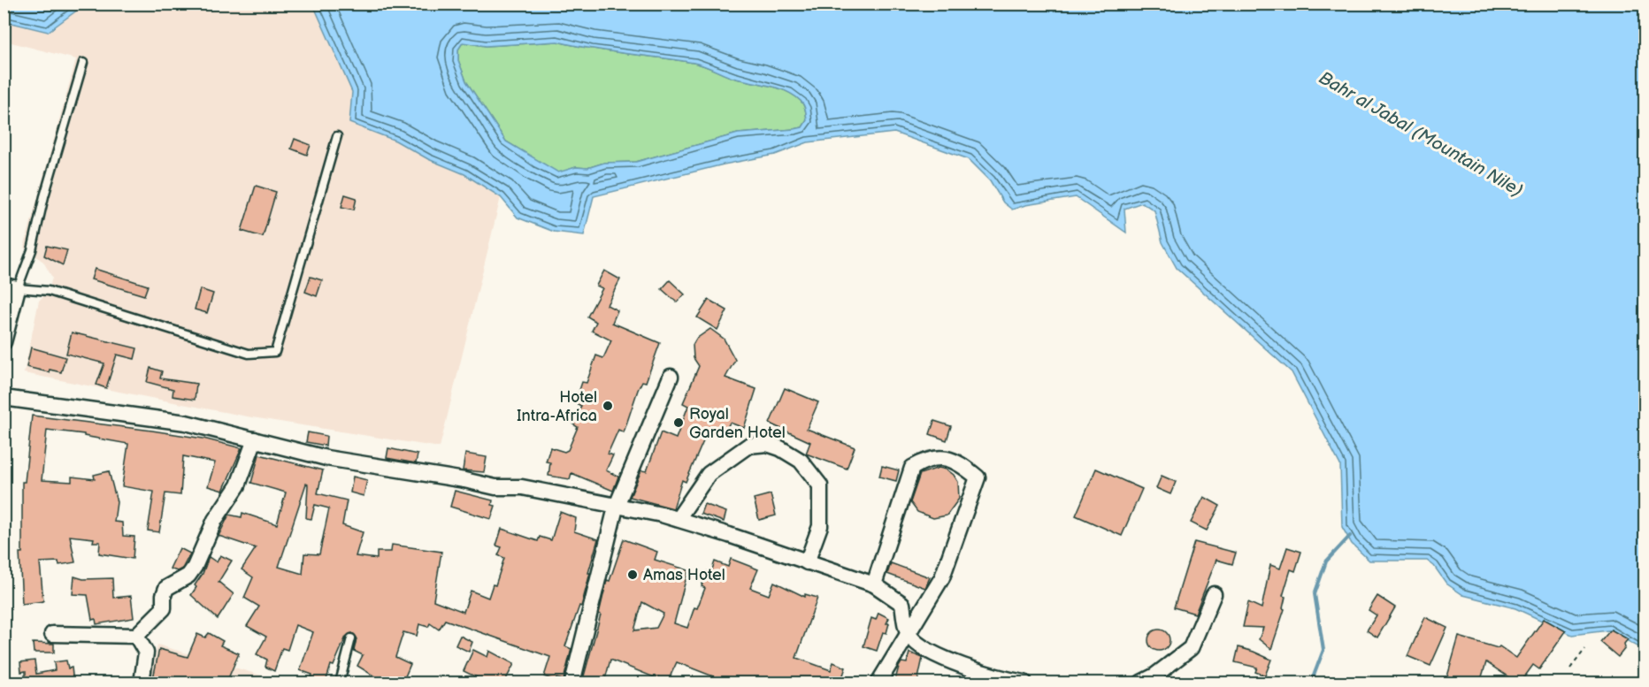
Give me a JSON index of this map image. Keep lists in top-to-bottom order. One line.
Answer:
{"water":["Bahr al Jabal (Mountain Nile)"],"places":["Hotel Intra-Africa","Royal Garden Hotel","Amas Hotel"]}
